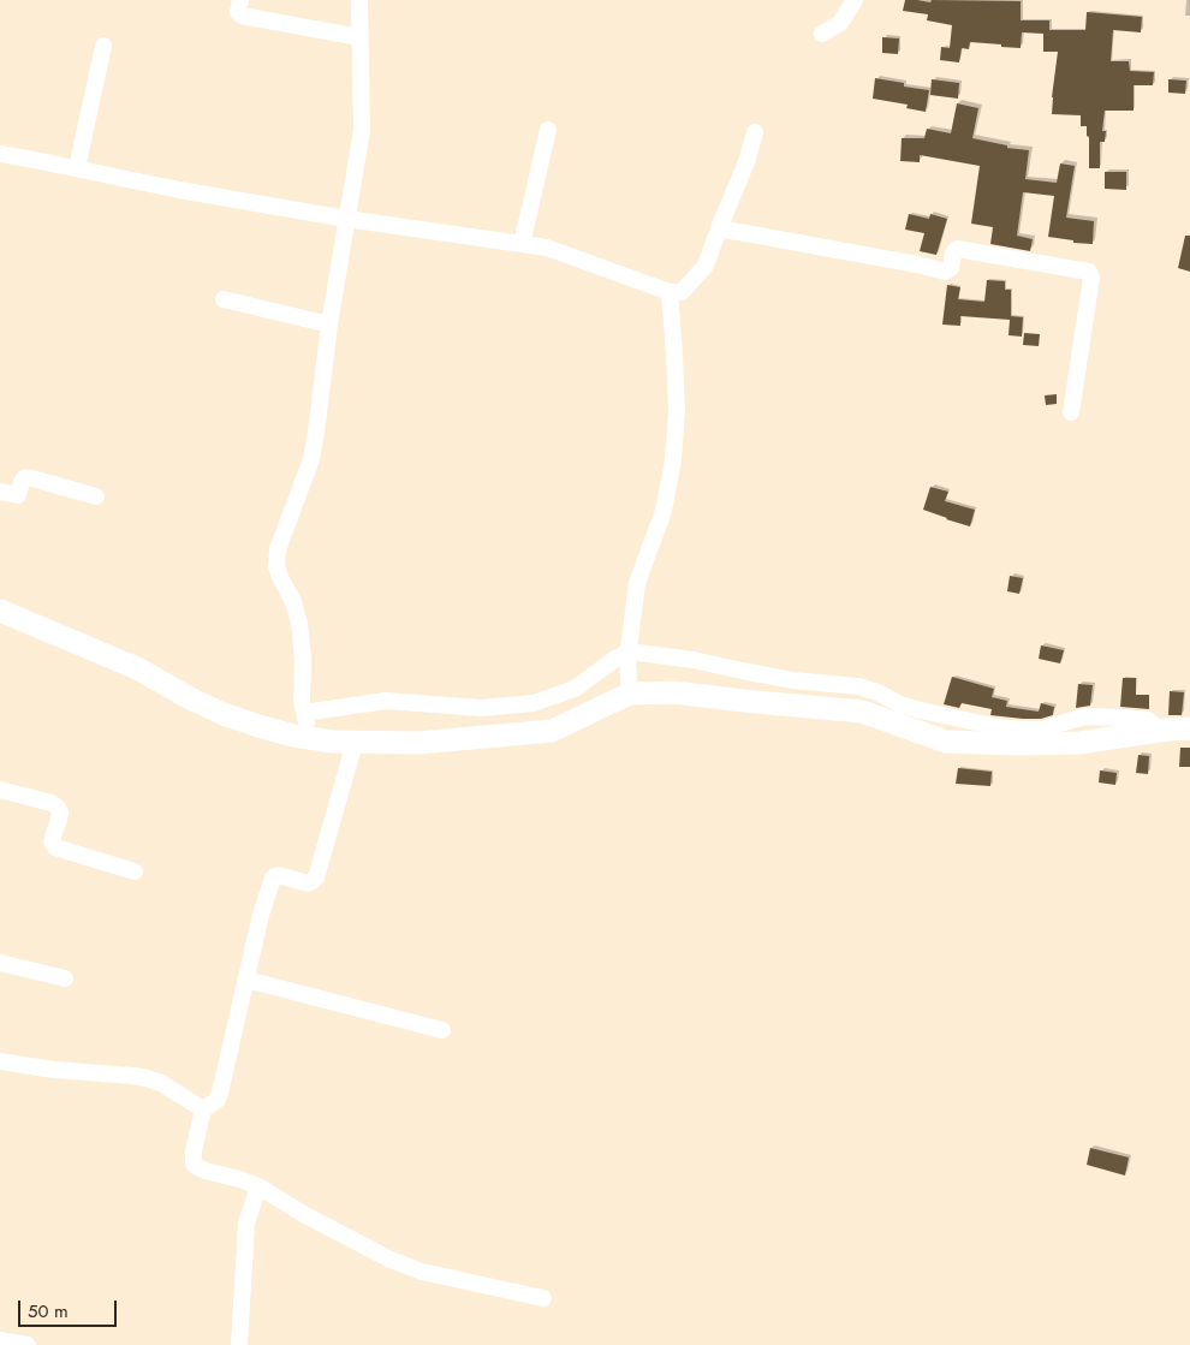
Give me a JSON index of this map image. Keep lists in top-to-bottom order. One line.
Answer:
{"scale_bar":"50 m"}
